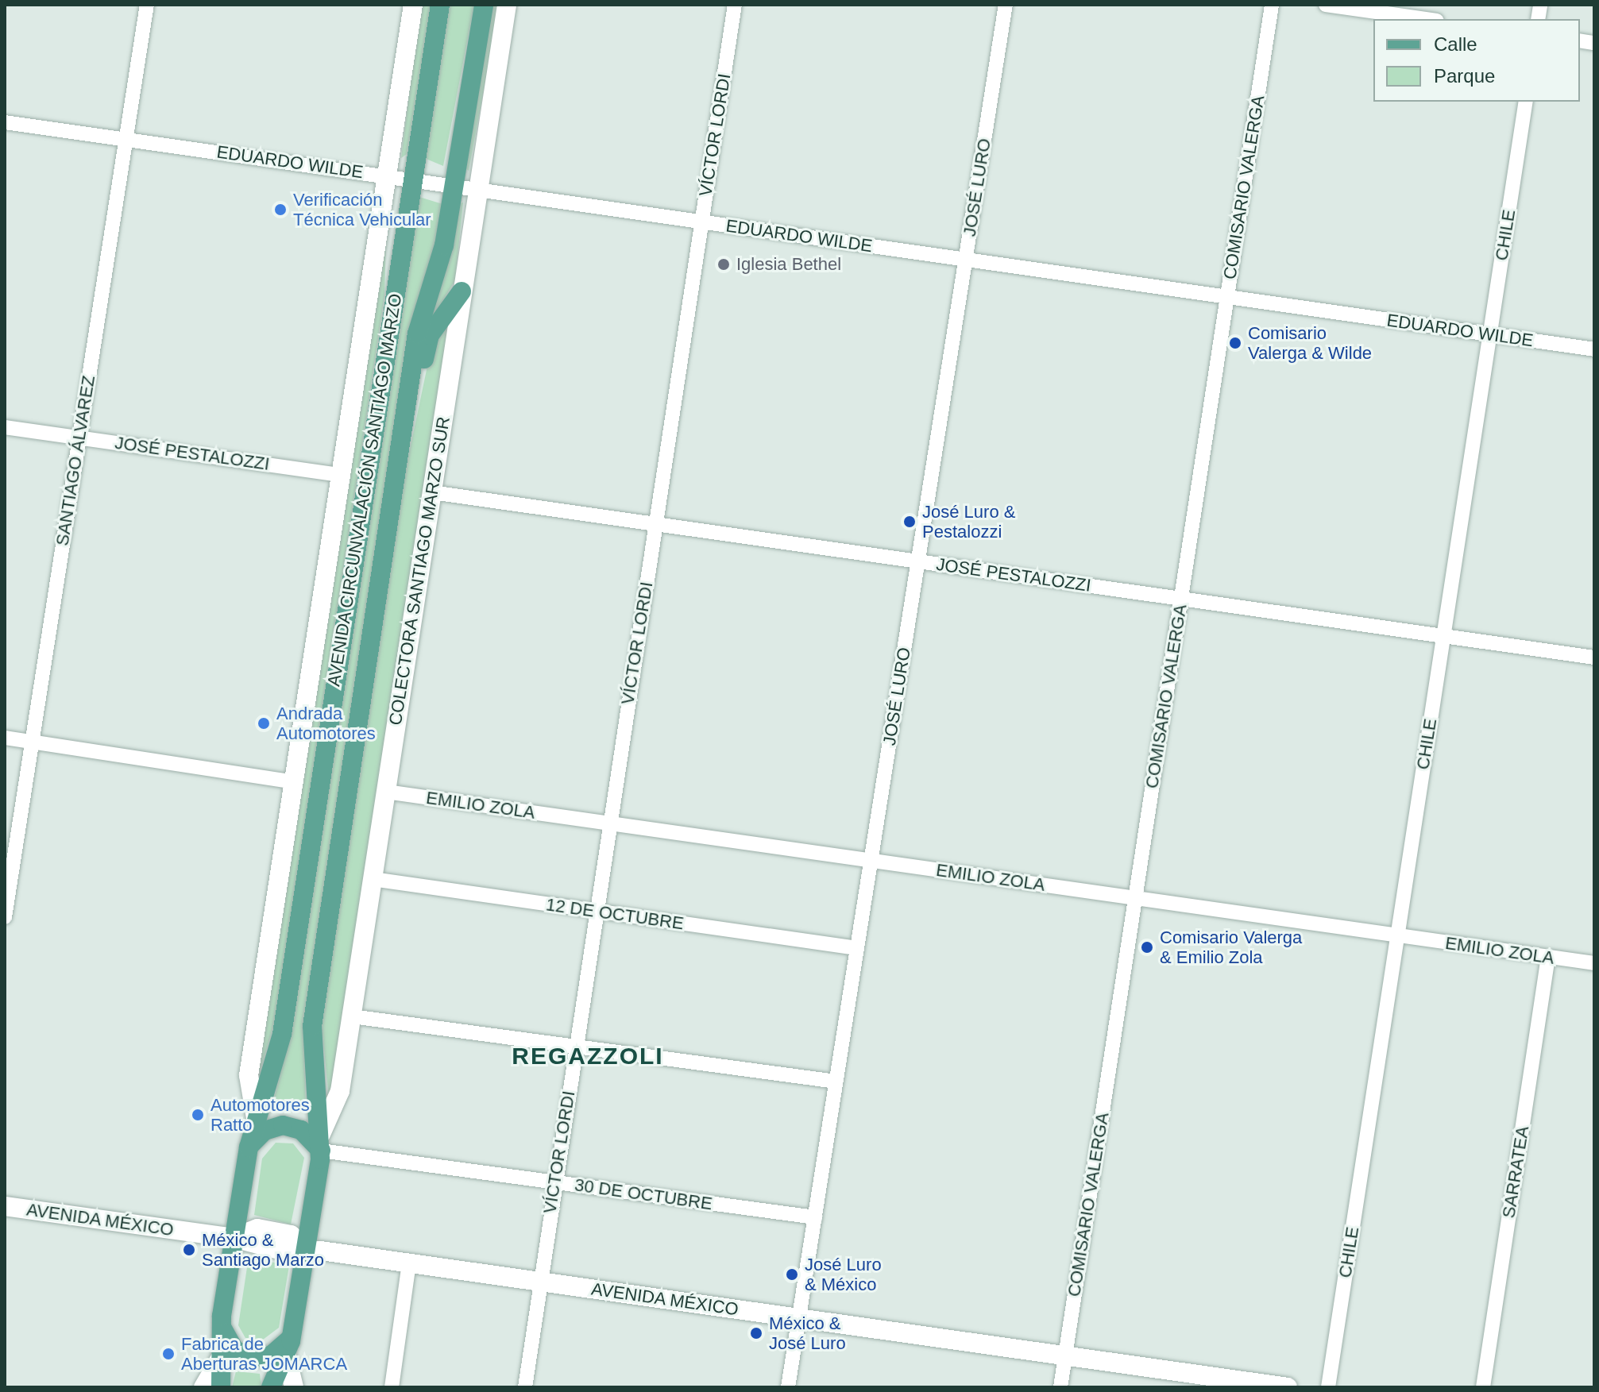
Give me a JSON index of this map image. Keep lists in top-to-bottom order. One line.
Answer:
{"streets":{"main road":["AVENIDA CIRCUNVALACIÓN SANTIAGO MARZO"],"street":["VÍCTOR LORDI","EDUARDO WILDE","JOSÉ LURO","COMISARIO VALERGA","CHILE","JOSÉ PESTALOZZI","SANTIAGO ÁLVAREZ","COLECTORA SANTIAGO MARZO SUR","EMILIO ZOLA","12 DE OCTUBRE","SARRATEA","30 DE OCTUBRE","AVENIDA MÉXICO"]},"crossings":[["VÍCTOR LORDI","EDUARDO WILDE"],["VÍCTOR LORDI","JOSÉ PESTALOZZI"],["VÍCTOR LORDI","EMILIO ZOLA"],["VÍCTOR LORDI","12 DE OCTUBRE"],["VÍCTOR LORDI","30 DE OCTUBRE"],["VÍCTOR LORDI","AVENIDA MÉXICO"],["EDUARDO WILDE","JOSÉ LURO"],["EDUARDO WILDE","COMISARIO VALERGA"],["EDUARDO WILDE","CHILE"],["EDUARDO WILDE","SANTIAGO ÁLVAREZ"],["EDUARDO WILDE","AVENIDA CIRCUNVALACIÓN SANTIAGO MARZO"],["EDUARDO WILDE","COLECTORA SANTIAGO MARZO SUR"],["JOSÉ LURO","JOSÉ PESTALOZZI"],["JOSÉ LURO","EMILIO ZOLA"],["JOSÉ LURO","12 DE OCTUBRE"],["JOSÉ LURO","30 DE OCTUBRE"],["JOSÉ LURO","AVENIDA MÉXICO"],["COMISARIO VALERGA","JOSÉ PESTALOZZI"],["COMISARIO VALERGA","EMILIO ZOLA"],["COMISARIO VALERGA","AVENIDA MÉXICO"],["CHILE","JOSÉ PESTALOZZI"],["CHILE","EMILIO ZOLA"],["JOSÉ PESTALOZZI","SANTIAGO ÁLVAREZ"],["JOSÉ PESTALOZZI","COLECTORA SANTIAGO MARZO SUR"],["AVENIDA CIRCUNVALACIÓN SANTIAGO MARZO","COLECTORA SANTIAGO MARZO SUR"],["AVENIDA CIRCUNVALACIÓN SANTIAGO MARZO","30 DE OCTUBRE"],["AVENIDA CIRCUNVALACIÓN SANTIAGO MARZO","AVENIDA MÉXICO"],["COLECTORA SANTIAGO MARZO SUR","EMILIO ZOLA"],["COLECTORA SANTIAGO MARZO SUR","12 DE OCTUBRE"],["COLECTORA SANTIAGO MARZO SUR","30 DE OCTUBRE"],["EMILIO ZOLA","SARRATEA"]],"districts":["REGAZZOLI"],"places":["Verificación Técnica Vehicular","Iglesia Bethel","Comisario Valerga & Wilde","José Luro & Pestalozzi","Andrada Automotores","Comisario Valerga & Emilio Zola","Automotores Ratto","México & Santiago Marzo","José Luro & México","México & José Luro","Fabrica de Aberturas JOMARCA"],"legend":["Calle","Parque"]}
